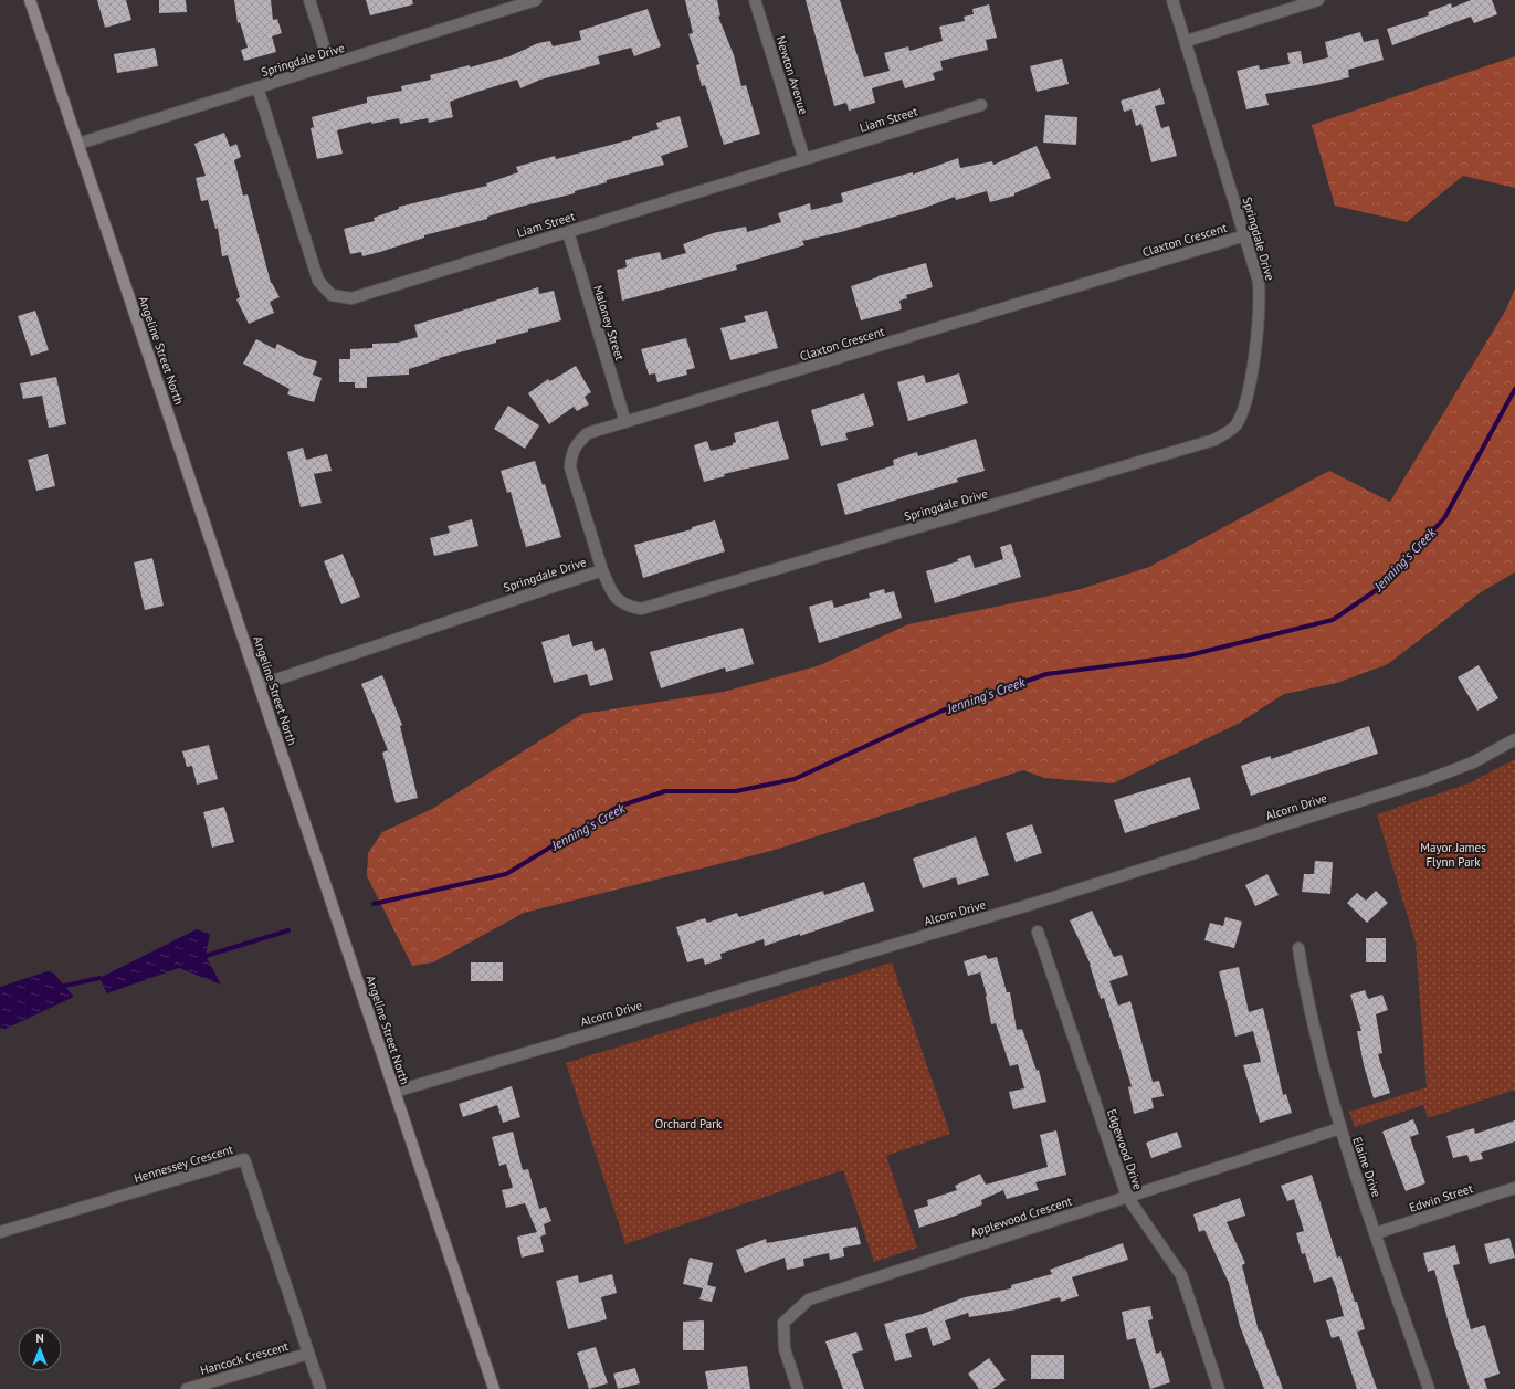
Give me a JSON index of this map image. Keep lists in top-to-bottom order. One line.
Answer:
{"streets":{"main road":["Angeline Street North"],"street":["Springdale Drive","Newton Avenue","Liam Street","Claxton Crescent","Maloney Street","Alcorn Drive","Edgewood Drive","Hennessey Crescent","Elaine Drive","Edwin Street","Applewood Crescent","Hancock Crescent"]},"crossings":[["Springdale Drive","Liam Street"],["Springdale Drive","Claxton Crescent"],["Springdale Drive","Angeline Street North"],["Newton Avenue","Liam Street"],["Liam Street","Maloney Street"],["Claxton Crescent","Maloney Street"],["Angeline Street North","Alcorn Drive"],["Edgewood Drive","Applewood Crescent"],["Hennessey Crescent","Hancock Crescent"],["Elaine Drive","Edwin Street"],["Elaine Drive","Applewood Crescent"]],"water":["Jenning's Creek"],"parks":["Mayor James Flynn Park","Orchard Park"],"north":"top"}
